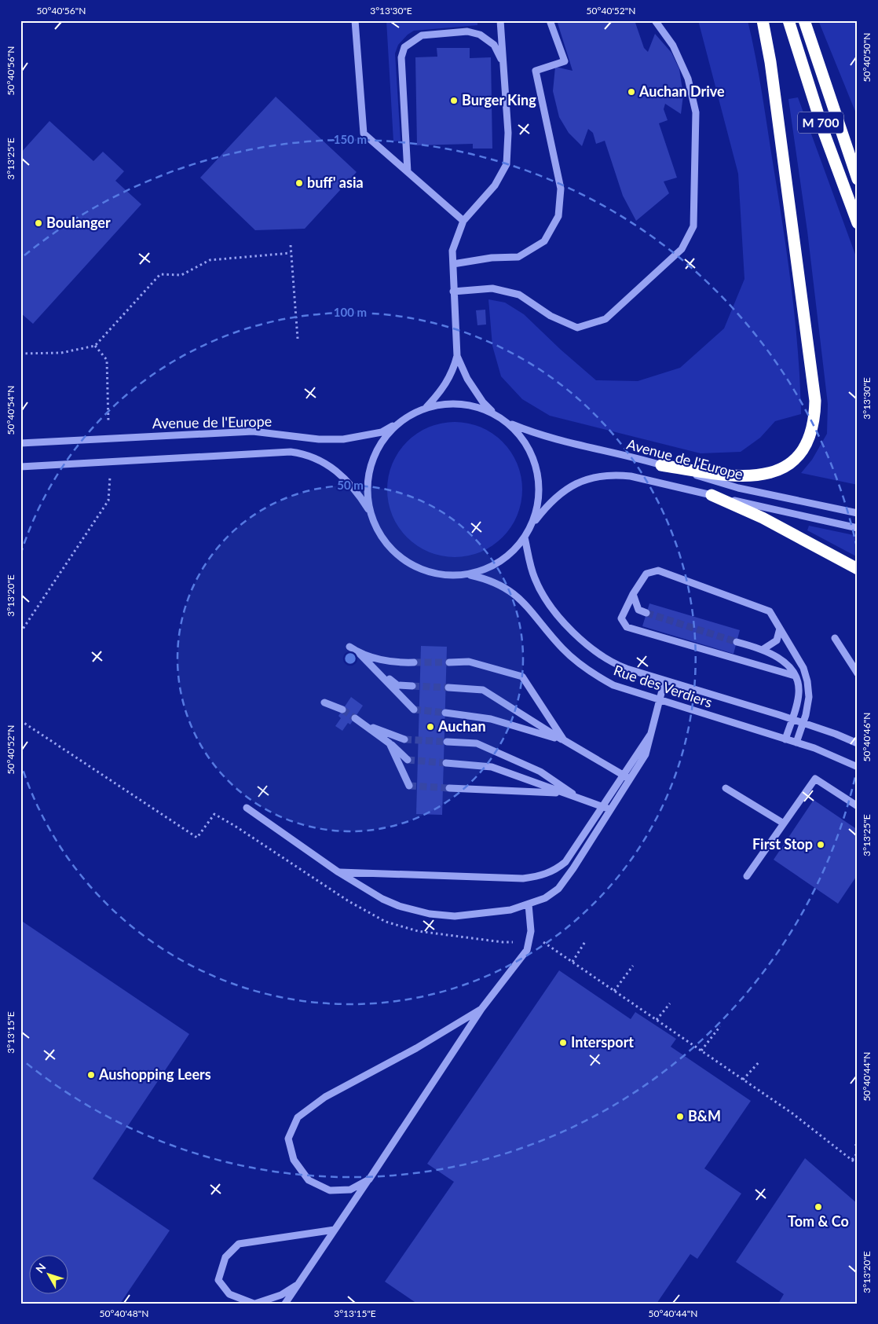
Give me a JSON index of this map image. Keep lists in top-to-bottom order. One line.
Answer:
{"streets":{"highway":["M 700"],"street":["Avenue de l'Europe","Rue des Verdiers"]},"places":["Auchan Drive","Burger King","buff' asia","Boulanger","Auchan","First Stop","Intersport","Aushopping Leers","B&M","Tom & Co"],"north":"top left","coordinates":["50°40'56\"N","3°13'30\"E","50°40'52\"N","50°40'50\"N","3°13'25\"E","50°40'54\"N","3°13'20\"E","50°40'46\"N","3°13'15\"E","50°40'44\"N","50°40'48\"N"],"rings":["150 m","100 m","50 m"]}
